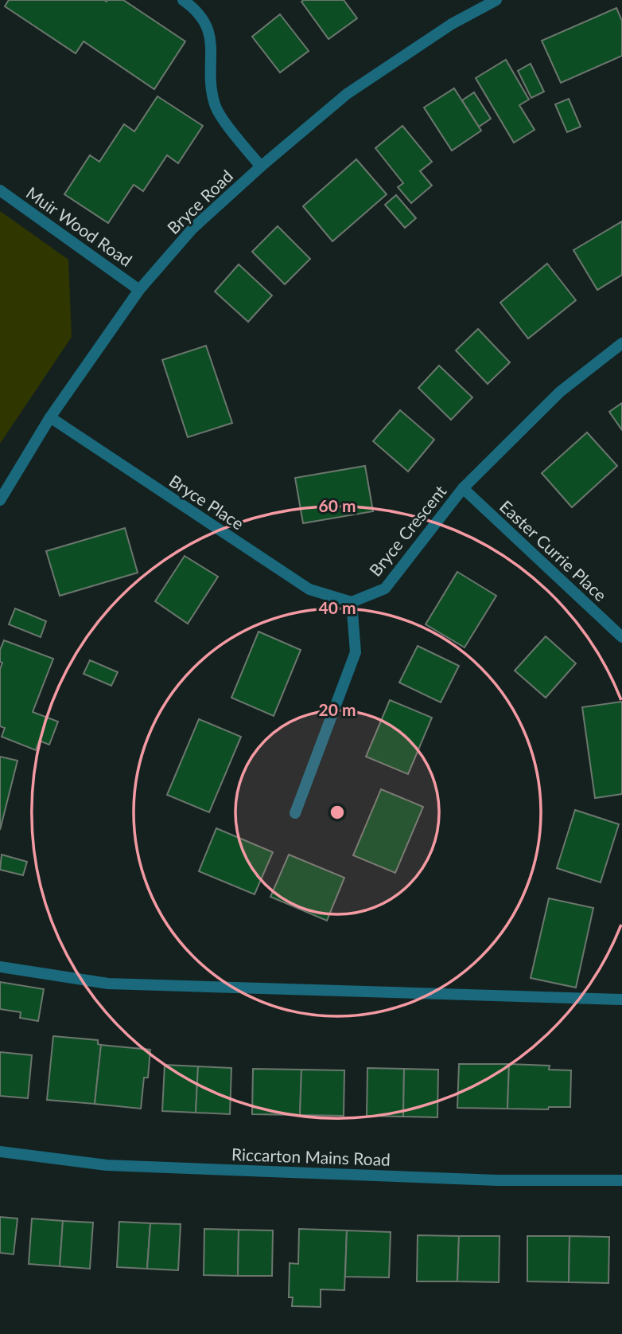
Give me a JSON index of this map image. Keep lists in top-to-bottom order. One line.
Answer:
{"streets":{"street":["Bryce Road","Muir Wood Road","Bryce Place","Bryce Crescent","Easter Currie Place","Riccarton Mains Road"]},"crossings":[["Bryce Road","Muir Wood Road"],["Bryce Road","Bryce Place"],["Bryce Place","Bryce Crescent"],["Bryce Crescent","Easter Currie Place"]],"rings":["60 m","40 m","20 m"]}
